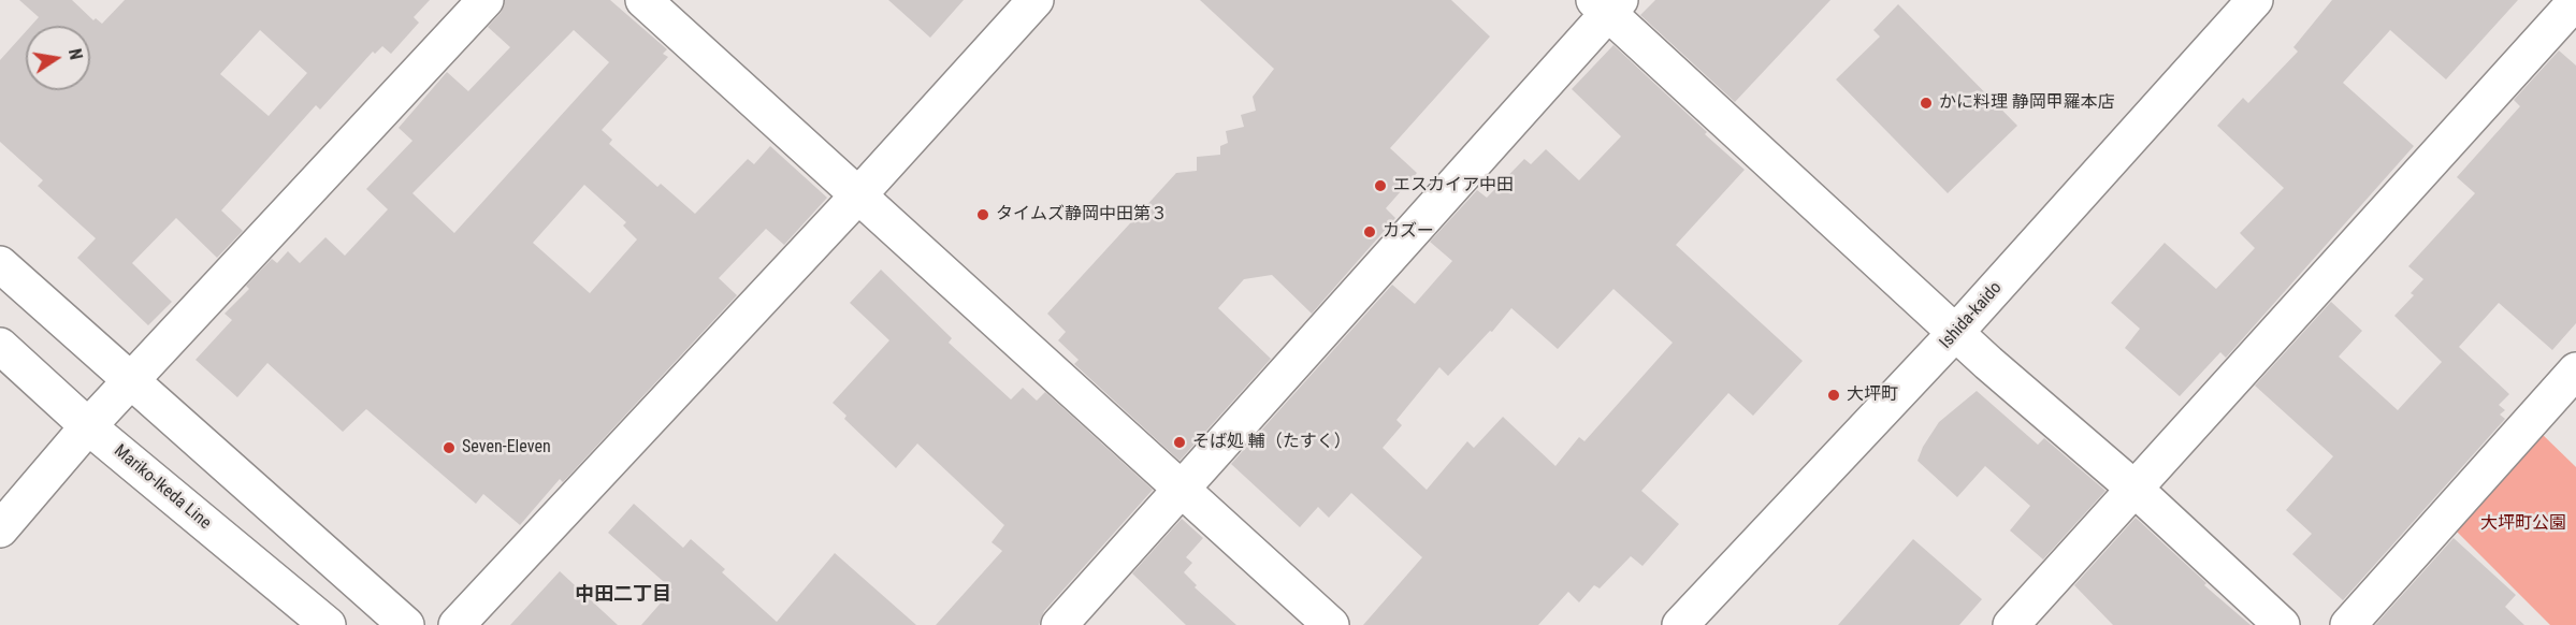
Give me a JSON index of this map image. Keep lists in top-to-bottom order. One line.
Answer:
{"streets":{"street":["Ishida-kaido","Mariko-Ikeda Line"]},"districts":["中田二丁目"],"parks":["大坪町公園"],"places":["かに料理 静岡甲羅本店","エスカイア中田","タイムズ静岡中田第３","カズー","大坪町","そば処 輔（たすく）","Seven-Eleven"],"north":"right"}
